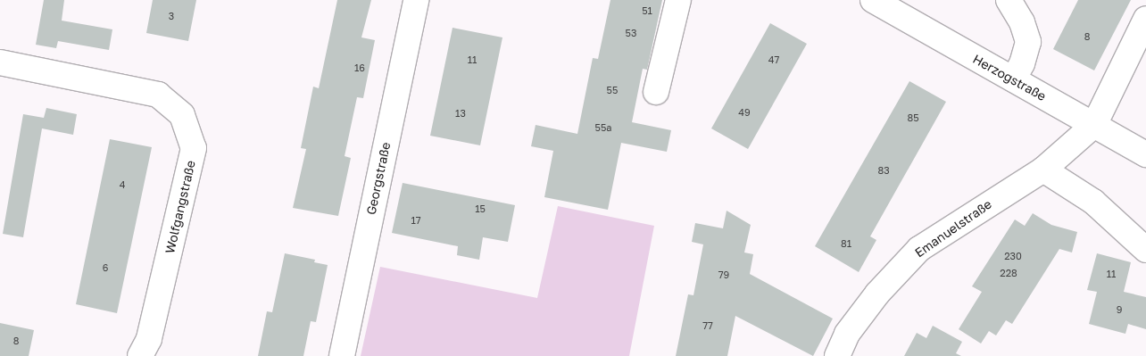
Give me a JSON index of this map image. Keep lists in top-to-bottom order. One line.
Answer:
{"streets":{"street":["Herzogstraße","Georgstraße","Wolfgangstraße","Emanuelstraße"]},"crossings":[["Herzogstraße","Emanuelstraße"]],"house_numbers":["51","3","53","8","11","47","16","55","49","13","85","55a","83","4","15","17","81","230","6","228","11","79","9","77","8"]}
